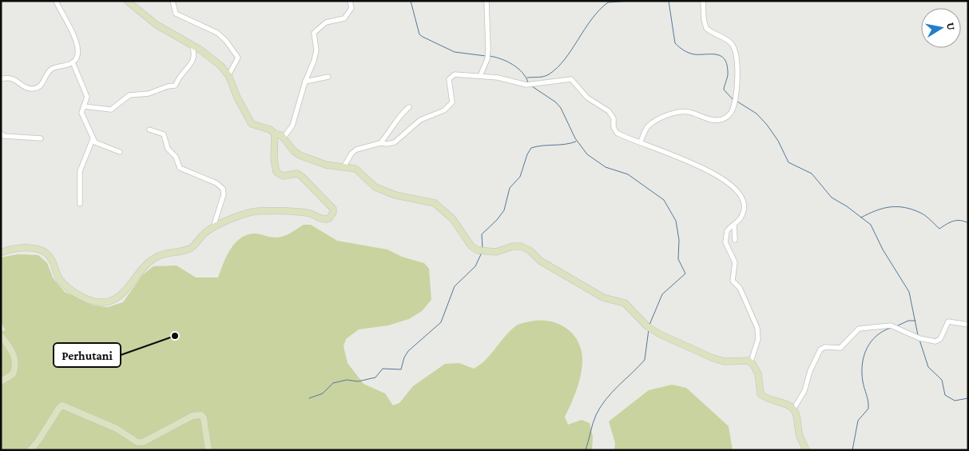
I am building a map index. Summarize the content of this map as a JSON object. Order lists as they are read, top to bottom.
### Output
{
  "places": ["Perhutani"],
  "north": "right"
}
